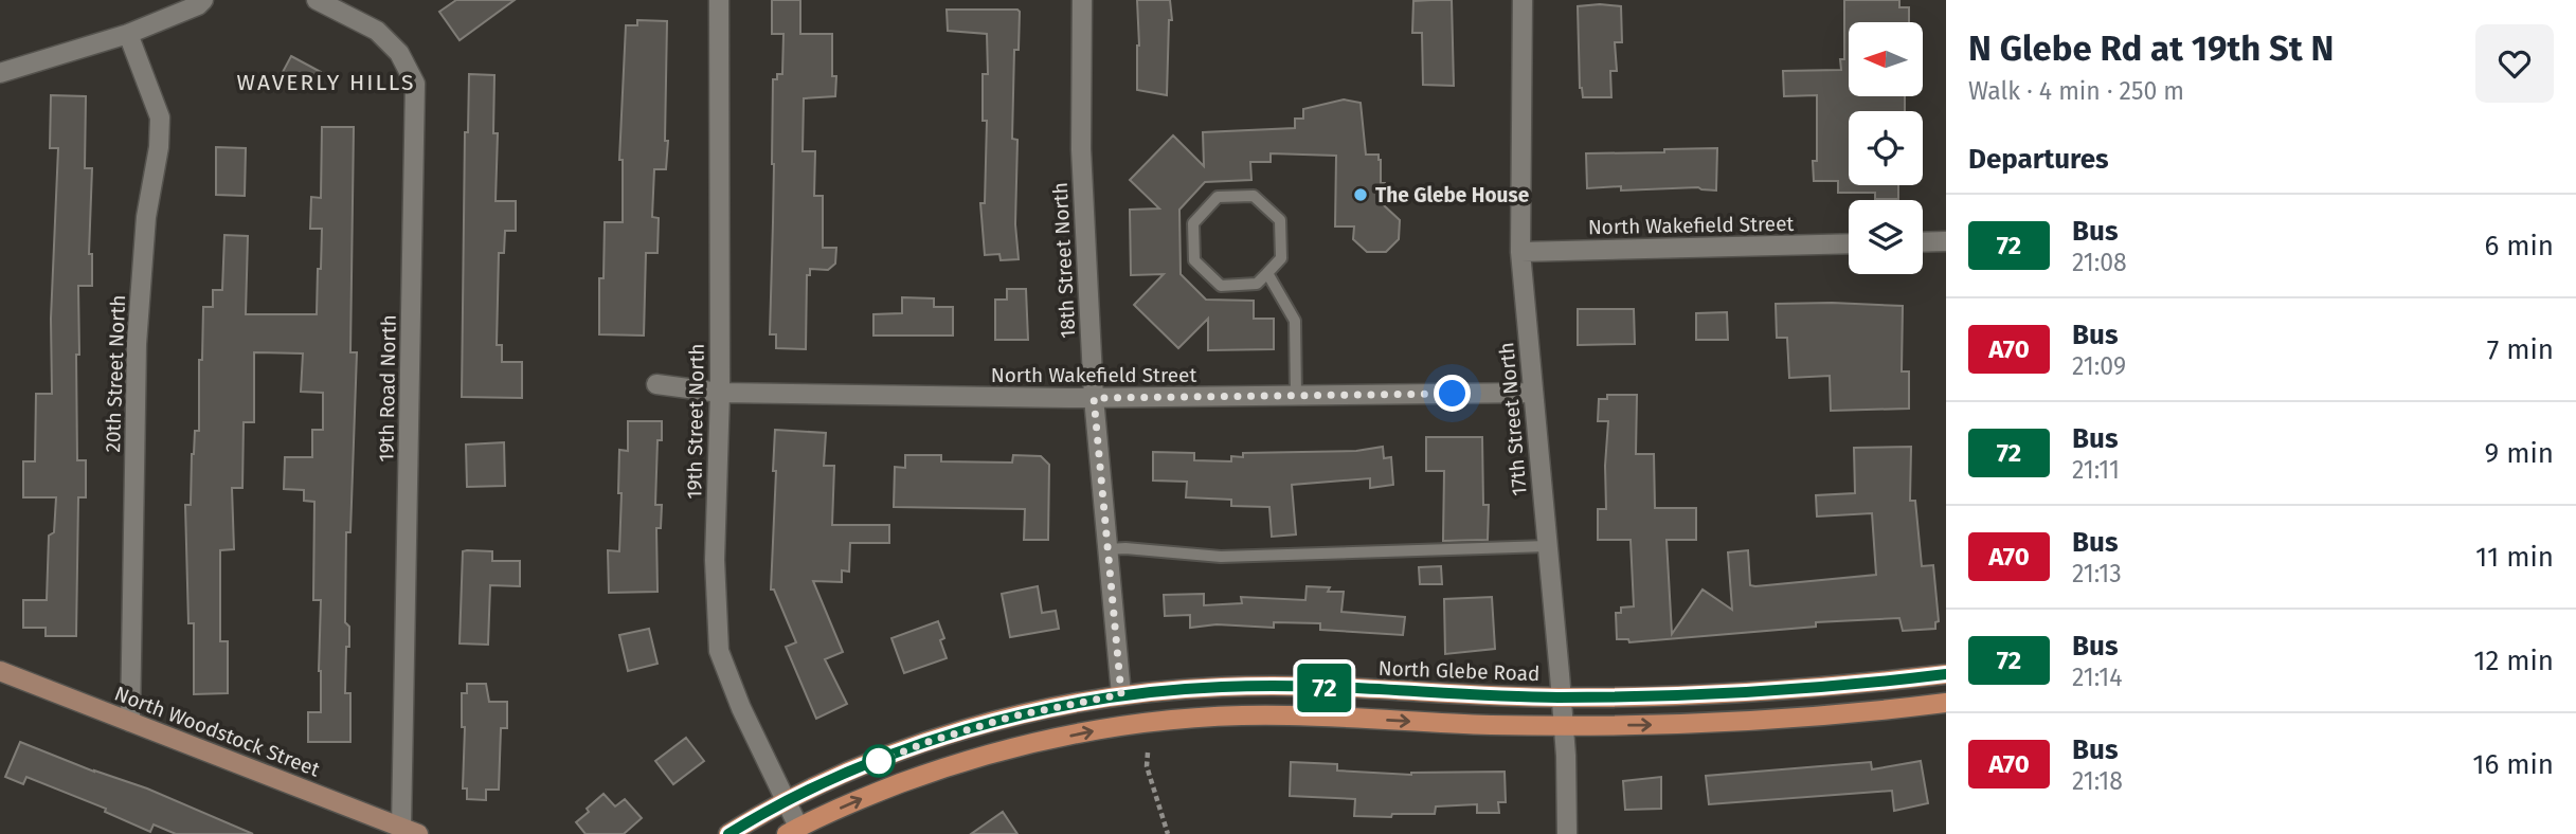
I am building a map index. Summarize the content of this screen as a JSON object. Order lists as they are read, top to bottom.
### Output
{
  "streets": {
    "main road": ["North Glebe Road"],
    "street": [
      "North Wakefield Street",
      "18th Street North",
      "20th Street North",
      "19th Road North",
      "17th Street North",
      "19th Street North",
      "North Woodstock Street"
    ]
  },
  "crossings": [
    ["North Wakefield Street", "18th Street North"],
    ["North Wakefield Street", "17th Street North"],
    ["North Wakefield Street", "19th Street North"],
    ["18th Street North", "North Glebe Road"],
    ["20th Street North", "North Woodstock Street"],
    ["19th Road North", "North Woodstock Street"],
    ["17th Street North", "North Glebe Road"],
    ["19th Street North", "North Glebe Road"]
  ],
  "districts": ["WAVERLY HILLS"],
  "places": ["The Glebe House"],
  "lines": ["bus line 72"],
  "north": "left",
  "page": {
    "on_map": "72",
    "heading": [
      ["N Glebe Rd at 19th St N", "Walk · 4 min · 250 m"],
      "Departures"
    ],
    "list": [
      {
        "mark": "72",
        "name": "Bus",
        "note": "21:08",
        "value": "6 min"
      },
      {
        "mark": "A70",
        "name": "Bus",
        "note": "21:09",
        "value": "7 min"
      },
      {
        "mark": "72",
        "name": "Bus",
        "note": "21:11",
        "value": "9 min"
      },
      {
        "mark": "A70",
        "name": "Bus",
        "note": "21:13",
        "value": "11 min"
      },
      {
        "mark": "72",
        "name": "Bus",
        "note": "21:14",
        "value": "12 min"
      },
      {
        "mark": "A70",
        "name": "Bus",
        "note": "21:18",
        "value": "16 min"
      }
    ]
  }
}
